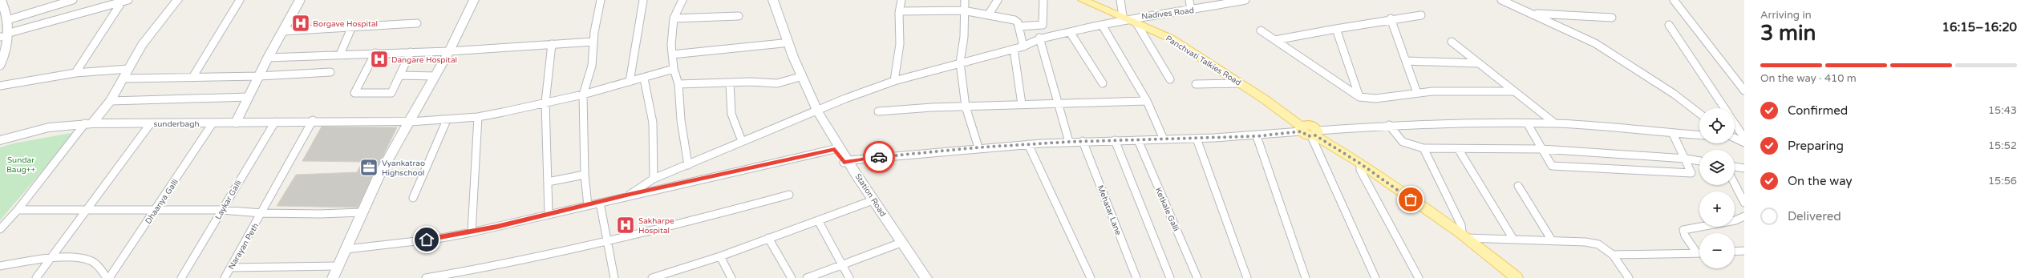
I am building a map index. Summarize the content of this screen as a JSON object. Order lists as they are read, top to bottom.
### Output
{
  "streets": {
    "main road": ["Panchvati Talkies Road", "sunderbagh", "Station Road"],
    "street": [
      "Nadives Road",
      "Laykar Galli",
      "Dhaanya Galli",
      "Ketkale Galli",
      "Mehatar Lane",
      "Narayan Peth"
    ]
  },
  "crossings": [
    ["Nadives Road", "Panchvati Talkies Road"],
    ["Nadives Road", "Station Road"],
    ["sunderbagh", "Laykar Galli"],
    ["sunderbagh", "Dhaanya Galli"],
    ["sunderbagh", "Narayan Peth"]
  ],
  "parks": ["Sundar Baug++"],
  "places": {
    "hospital": ["Borgave Hospital", "Dangare Hospital", "Sakharpe Hospital"],
    "office": ["Vyankatrao Highschool"]
  },
  "page": {
    "heading": ["3 min", "Arriving in", "16:15–16:20"],
    "bar": "On the way · 410 m",
    "list": [
      ["Confirmed", "15:43"],
      ["Preparing", "15:52"],
      ["On the way", "15:56"],
      "Delivered"
    ],
    "map_buttons": ["+", "−"]
  }
}
